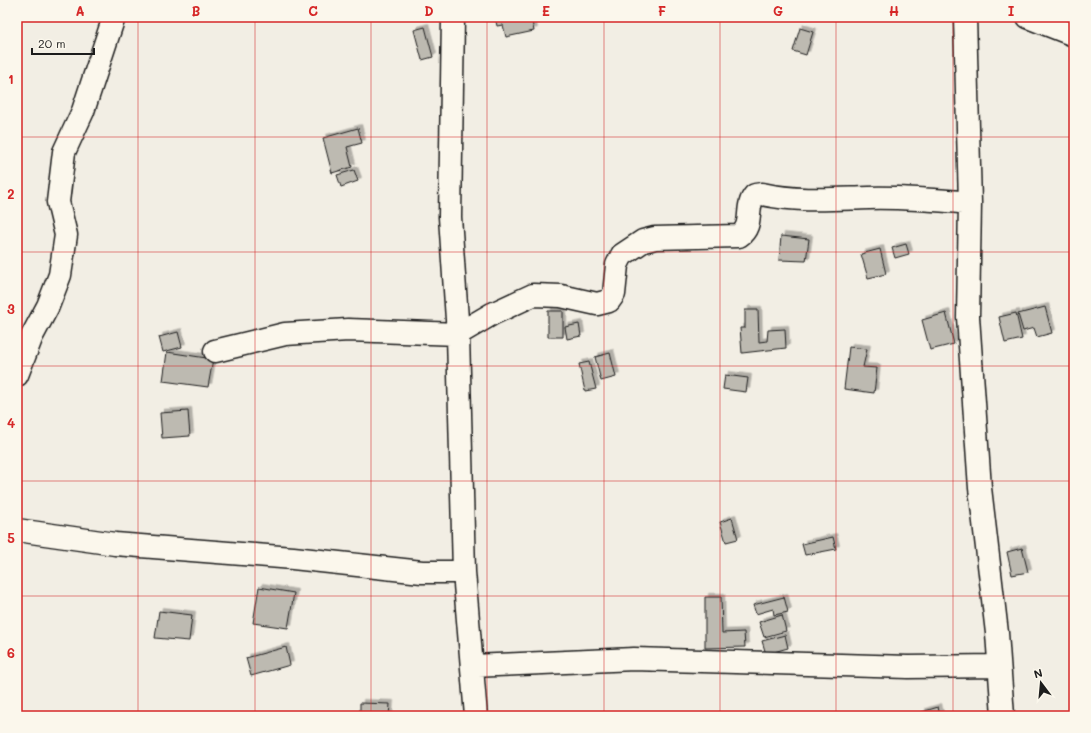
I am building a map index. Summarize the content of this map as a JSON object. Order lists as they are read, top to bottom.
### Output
{
  "scale_bar": "20 m",
  "north": "top",
  "grid": {
    "columns": [
      "A",
      "B",
      "C",
      "D",
      "E",
      "F",
      "G",
      "H",
      "I"
    ],
    "rows": [
      "1",
      "2",
      "3",
      "4",
      "5",
      "6"
    ]
  }
}
